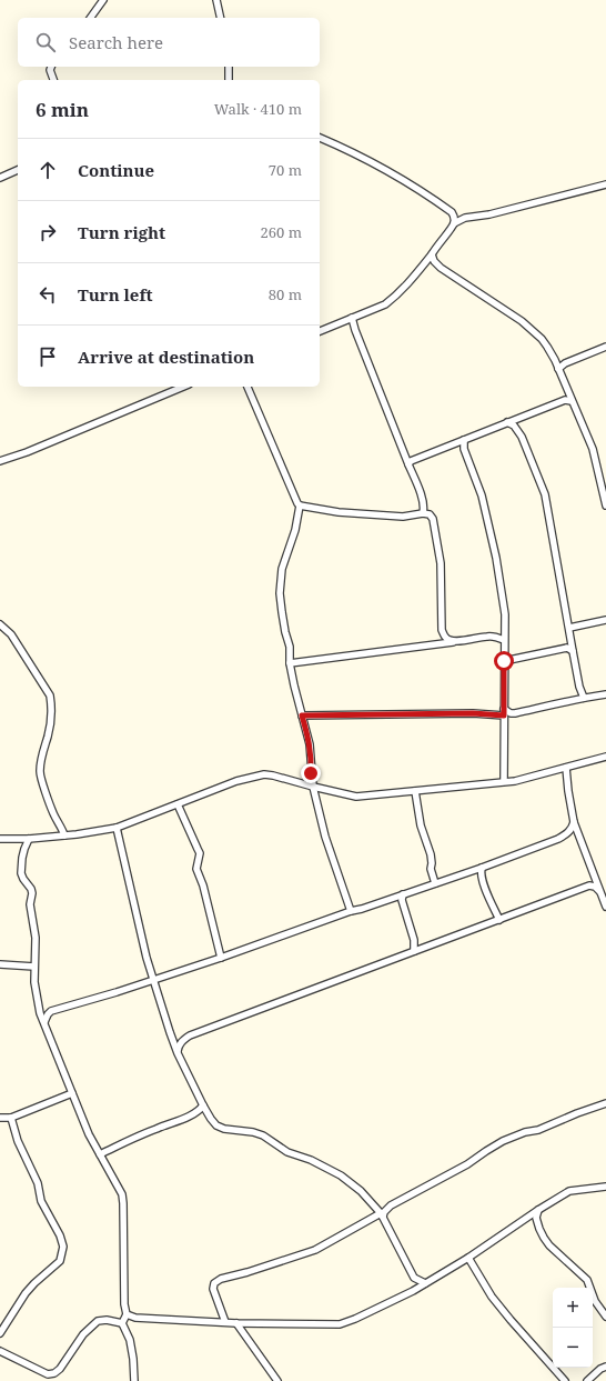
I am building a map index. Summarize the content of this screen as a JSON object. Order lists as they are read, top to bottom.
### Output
{
  "page": {
    "search": "Search here",
    "heading": ["6 min", "Walk · 410 m"],
    "list": [
      ["Continue", "70 m"],
      ["Turn right", "260 m"],
      ["Turn left", "80 m"],
      "Arrive at destination"
    ],
    "map_buttons": ["+", "−"]
  }
}
